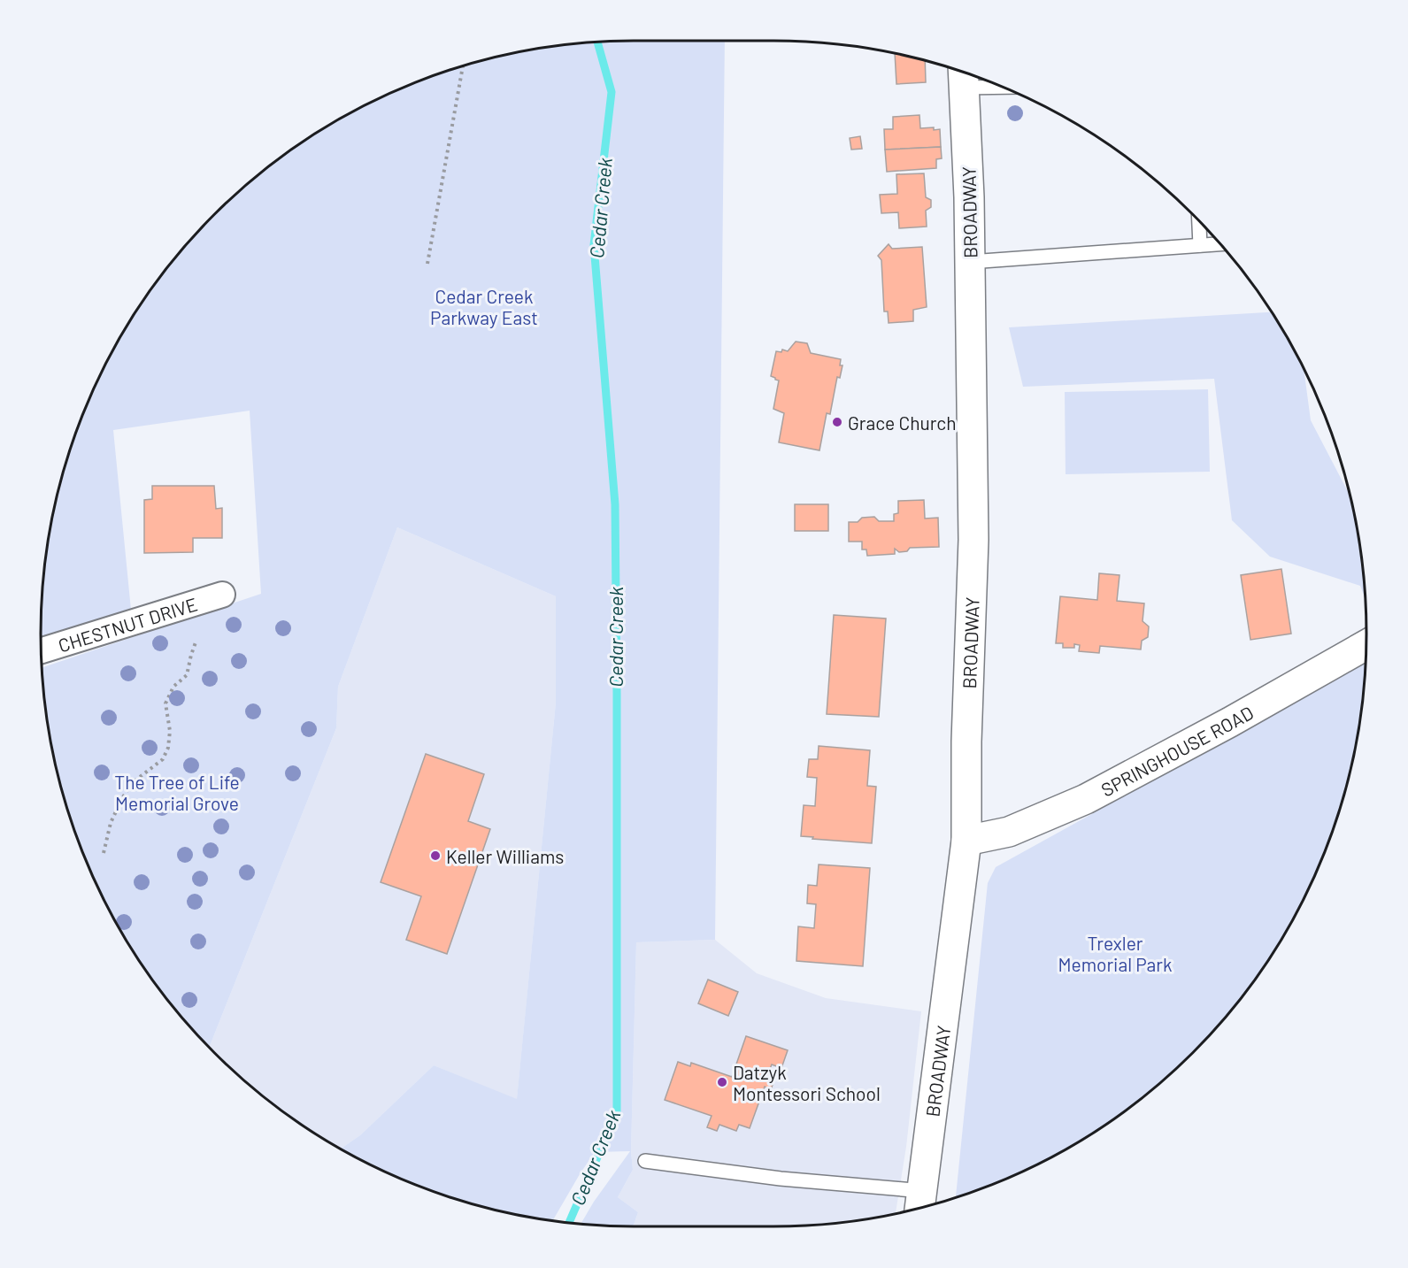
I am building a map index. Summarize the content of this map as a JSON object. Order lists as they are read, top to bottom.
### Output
{
  "streets": {
    "street": ["BROADWAY", "CHESTNUT DRIVE", "SPRINGHOUSE ROAD"]
  },
  "crossings": [
    ["BROADWAY", "SPRINGHOUSE ROAD"]
  ],
  "water": ["Cedar Creek"],
  "parks": ["Cedar Creek Parkway East", "The Tree of Life Memorial Grove", "Trexler Memorial Park"],
  "places": ["Grace Church", "Keller Williams", "Datzyk Montessori School"]
}
